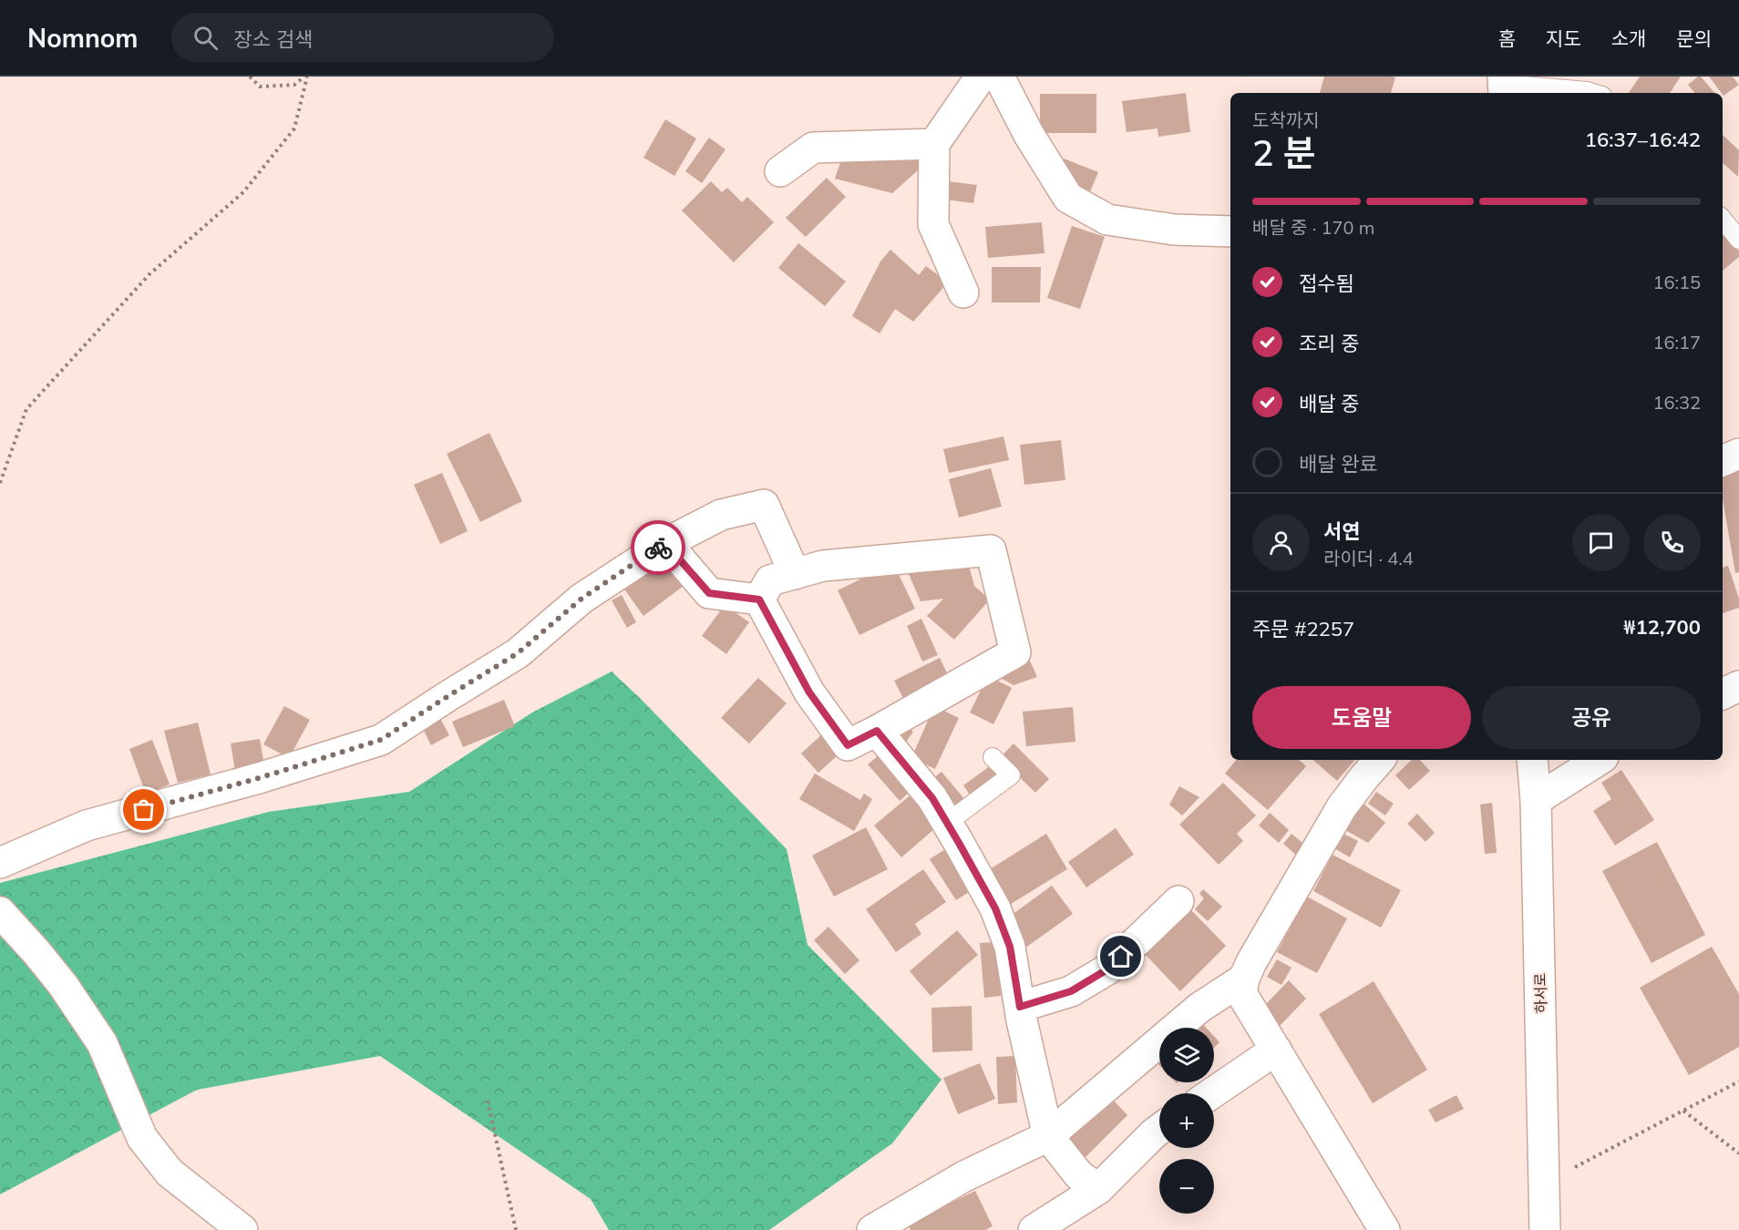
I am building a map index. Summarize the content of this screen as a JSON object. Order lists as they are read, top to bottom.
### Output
{
  "streets": {
    "street": ["하서로"]
  },
  "page": {
    "header": "Nomnom",
    "search": "장소 검색",
    "nav": [
      "홈",
      "지도",
      "소개",
      "문의"
    ],
    "heading": ["2 분", "도착까지", "16:37–16:42"],
    "panel": [
      "서연",
      "라이더 · 4.4",
      "주문 #2257",
      "₩12,700"
    ],
    "bar": "배달 중 · 170 m",
    "list": [
      ["접수됨", "16:15"],
      ["조리 중", "16:17"],
      ["배달 중", "16:32"],
      "배달 완료"
    ],
    "buttons": ["도움말", "공유"],
    "map_buttons": ["+", "−"]
  }
}
